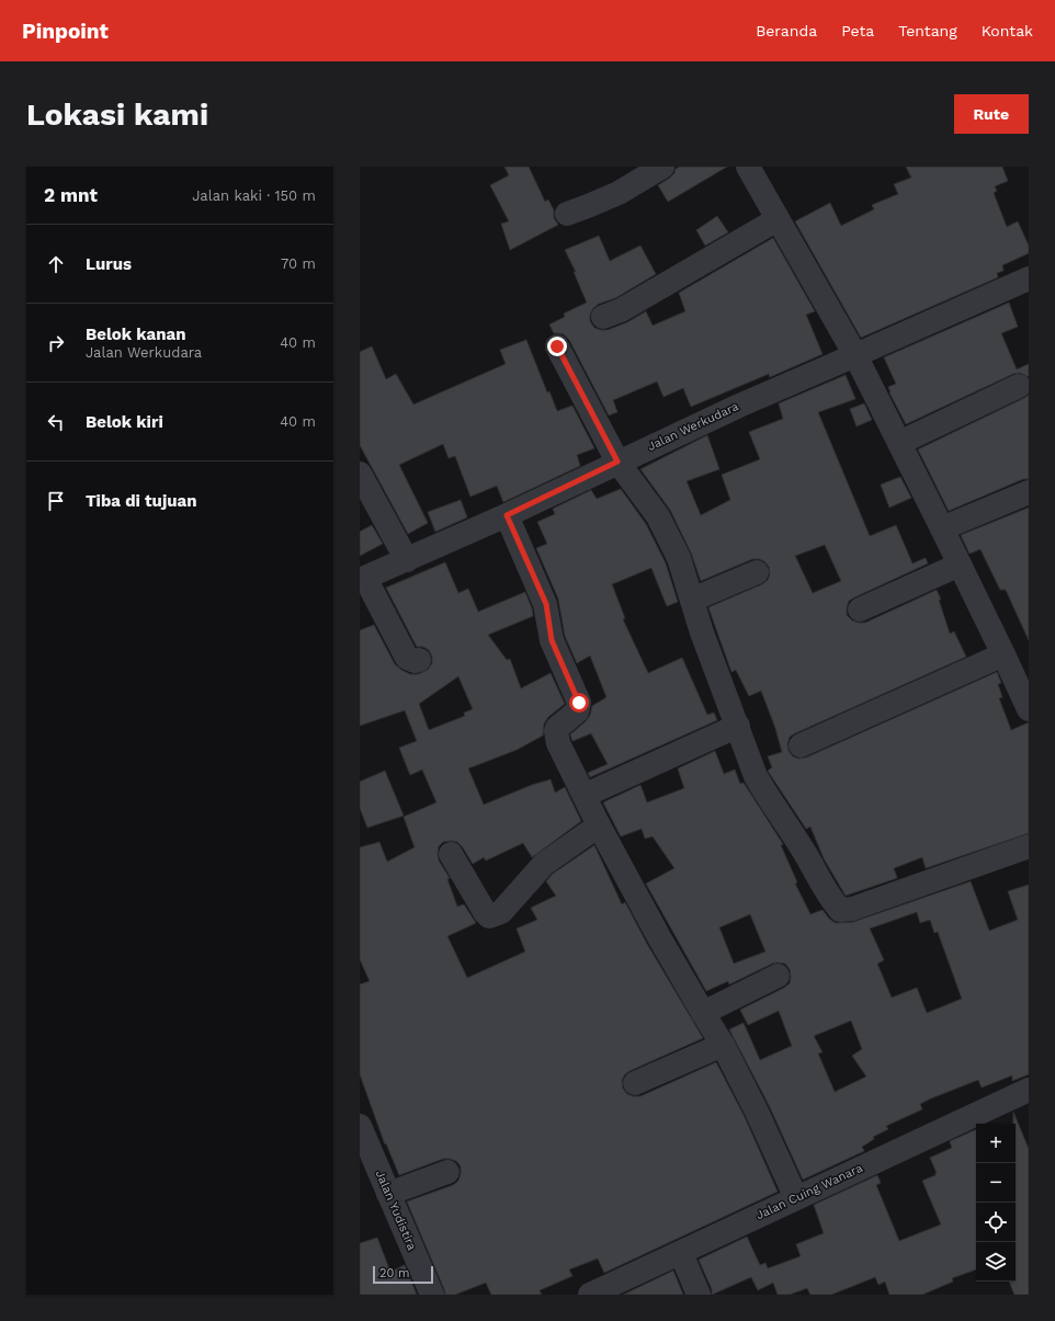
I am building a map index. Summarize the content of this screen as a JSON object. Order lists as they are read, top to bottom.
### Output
{
  "streets": {
    "street": ["Jalan Werkudara", "Jalan Cuing Wanara", "Jalan Yudistira"]
  },
  "scale_bar": "20 m",
  "page": {
    "header": "Pinpoint",
    "nav": [
      "Beranda",
      "Peta",
      "Tentang",
      "Kontak"
    ],
    "buttons": "Rute",
    "title": "Lokasi kami",
    "heading": ["2 mnt", "Jalan kaki · 150 m"],
    "list": [
      ["Lurus", "70 m"],
      ["Belok kanan", "Jalan Werkudara", "40 m"],
      ["Belok kiri", "40 m"],
      "Tiba di tujuan"
    ],
    "map_buttons": ["+", "−"],
    "scale": "20 m"
  }
}
